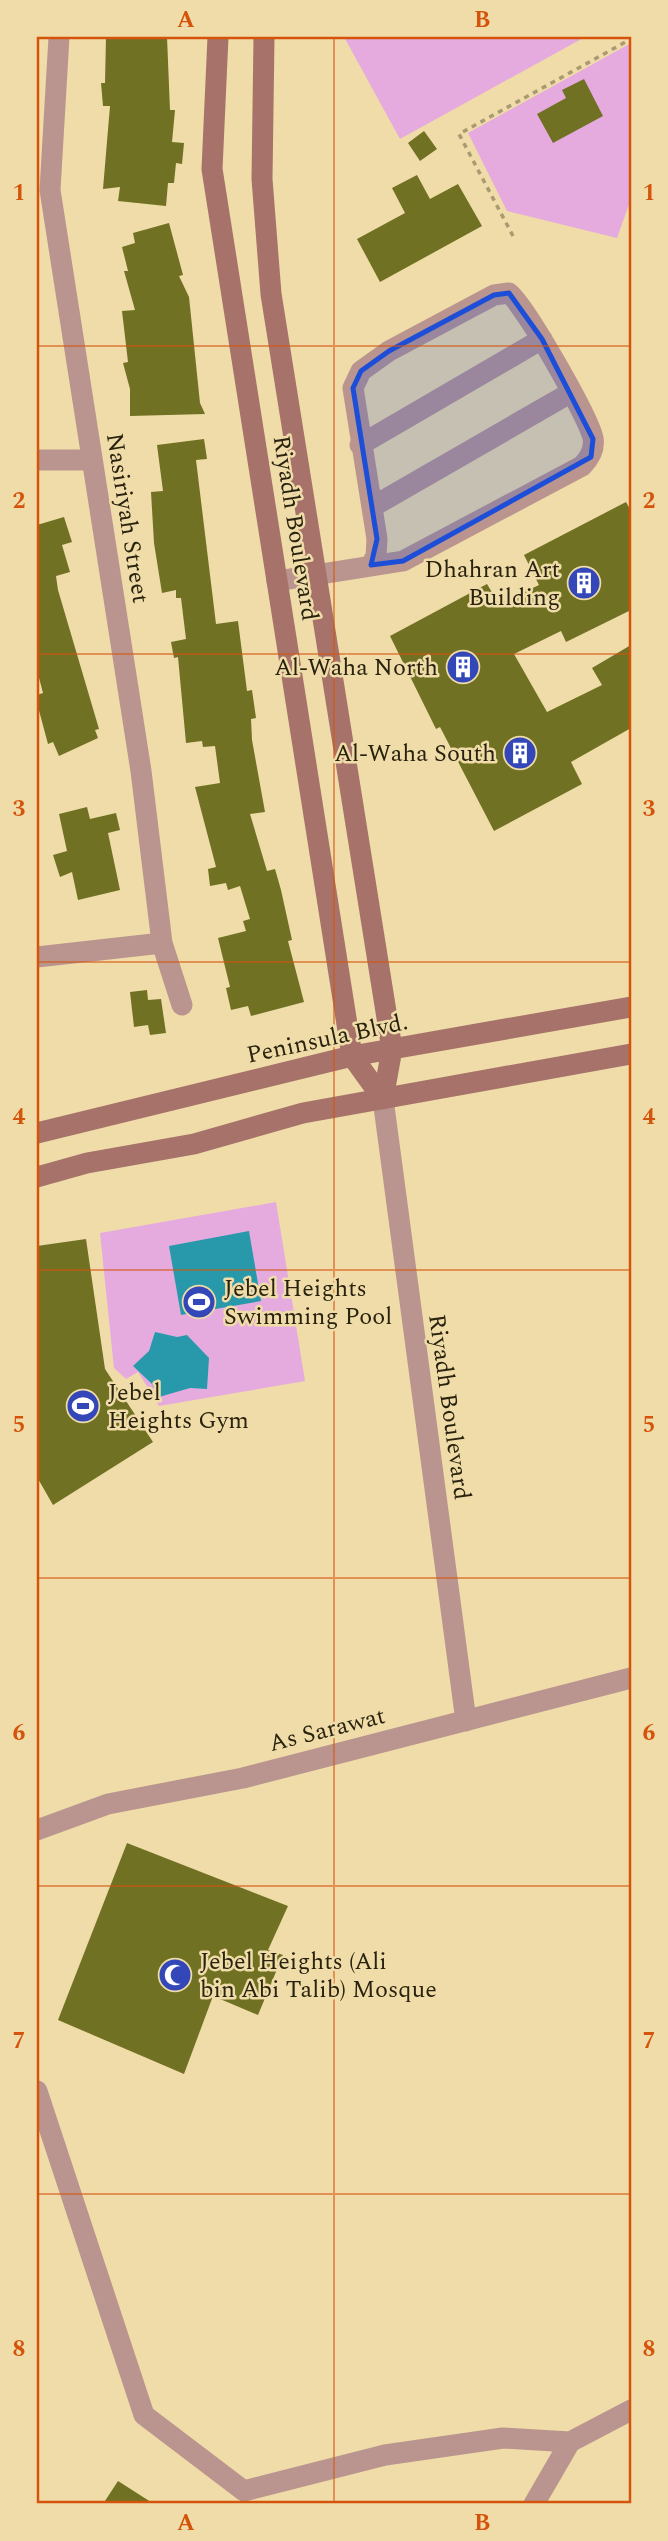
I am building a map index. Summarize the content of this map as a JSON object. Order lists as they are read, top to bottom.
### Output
{
  "streets": {
    "main road": ["Riyadh Boulevard", "Peninsula Blvd."],
    "street": ["Nasiriyah Street", "As Sarawat"]
  },
  "crossings": [
    ["Riyadh Boulevard", "Peninsula Blvd."],
    ["Riyadh Boulevard", "As Sarawat"]
  ],
  "places": {
    "building": ["Dhahran Art Building", "Al-Waha North", "Al-Waha South"],
    "sports": ["Jebel Heights Swimming Pool", "Jebel Heights Gym"],
    "mosque": ["Jebel Heights (Ali bin Abi Talib) Mosque"]
  },
  "grid": {
    "columns": ["A", "B"],
    "rows": [
      "1",
      "2",
      "3",
      "4",
      "5",
      "6",
      "7",
      "8"
    ]
  }
}
